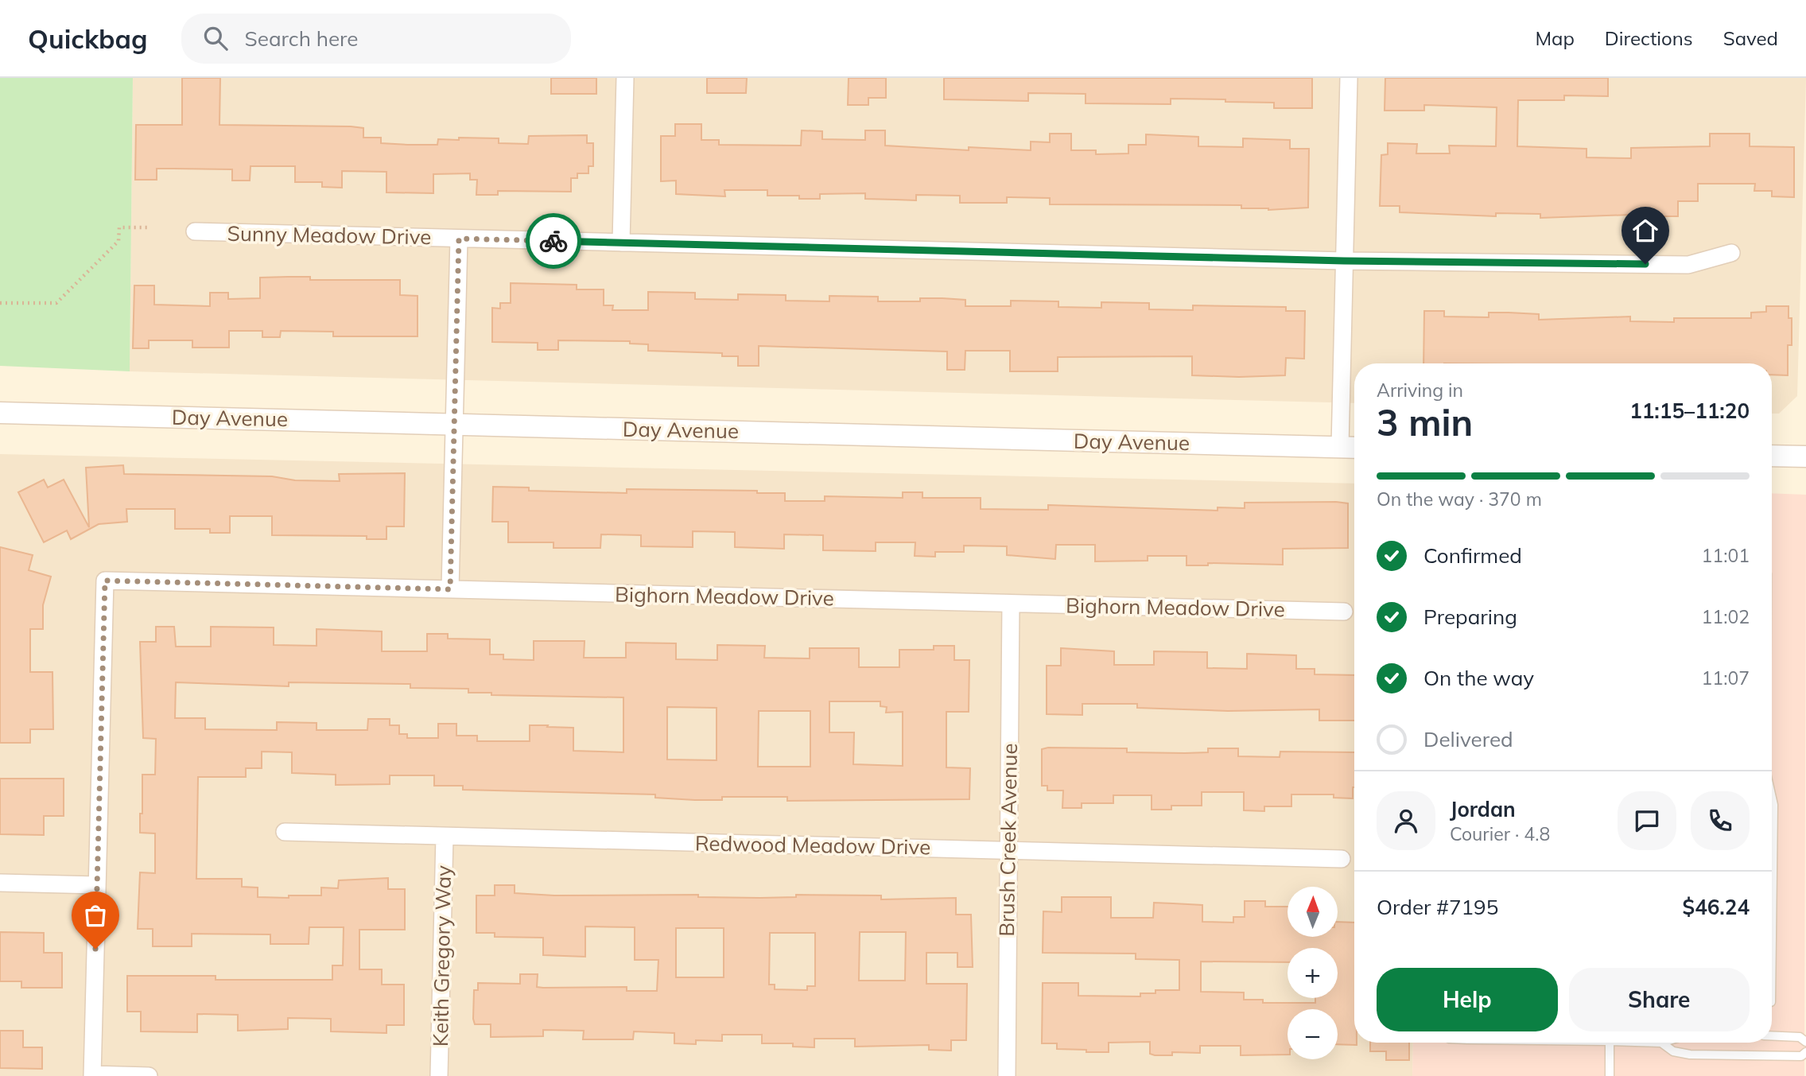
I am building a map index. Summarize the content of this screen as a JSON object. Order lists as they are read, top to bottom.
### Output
{
  "streets": {
    "street": [
      "Sunny Meadow Drive",
      "Day Avenue",
      "Bighorn Meadow Drive",
      "Brush Creek Avenue",
      "Redwood Meadow Drive",
      "Keith Gregory Way"
    ]
  },
  "crossings": [
    ["Bighorn Meadow Drive", "Brush Creek Avenue"],
    ["Brush Creek Avenue", "Redwood Meadow Drive"],
    ["Redwood Meadow Drive", "Keith Gregory Way"]
  ],
  "north": "top",
  "page": {
    "header": "Quickbag",
    "search": "Search here",
    "nav": ["Map", "Directions", "Saved"],
    "heading": ["3 min", "Arriving in", "11:15–11:20"],
    "panel": [
      "Jordan",
      "Courier · 4.8",
      "Order #7195",
      "$46.24"
    ],
    "bar": "On the way · 370 m",
    "list": [
      ["Confirmed", "11:01"],
      ["Preparing", "11:02"],
      ["On the way", "11:07"],
      "Delivered"
    ],
    "map_buttons": ["+", "−"],
    "buttons": ["Help", "Share"]
  }
}
